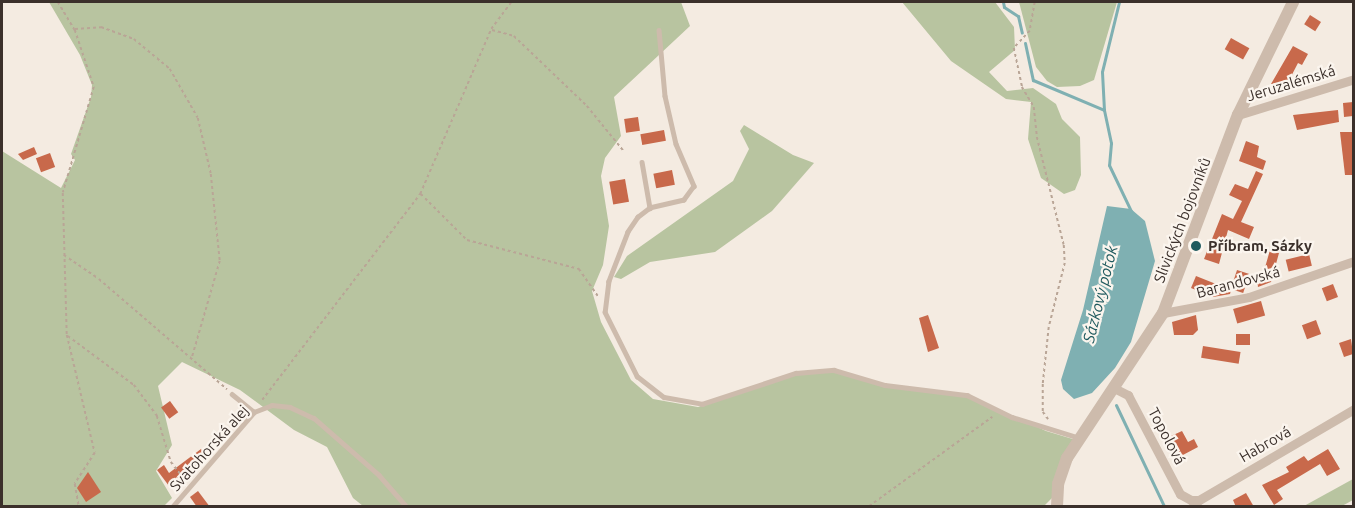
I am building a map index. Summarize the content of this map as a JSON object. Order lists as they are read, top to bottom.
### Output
{
  "streets": {
    "street": [
      "Jeruzalémská",
      "Slivických bojovníků",
      "Barandovská",
      "Topolová",
      "Habrová"
    ],
    "lane": ["Svatohorská alej"]
  },
  "crossings": [
    ["Jeruzalémská", "Slivických bojovníků"],
    ["Slivických bojovníků", "Barandovská"],
    ["Slivických bojovníků", "Topolová"],
    ["Topolová", "Habrová"]
  ],
  "water": ["Sázkový potok"],
  "places": ["Příbram, Sázky"]
}
